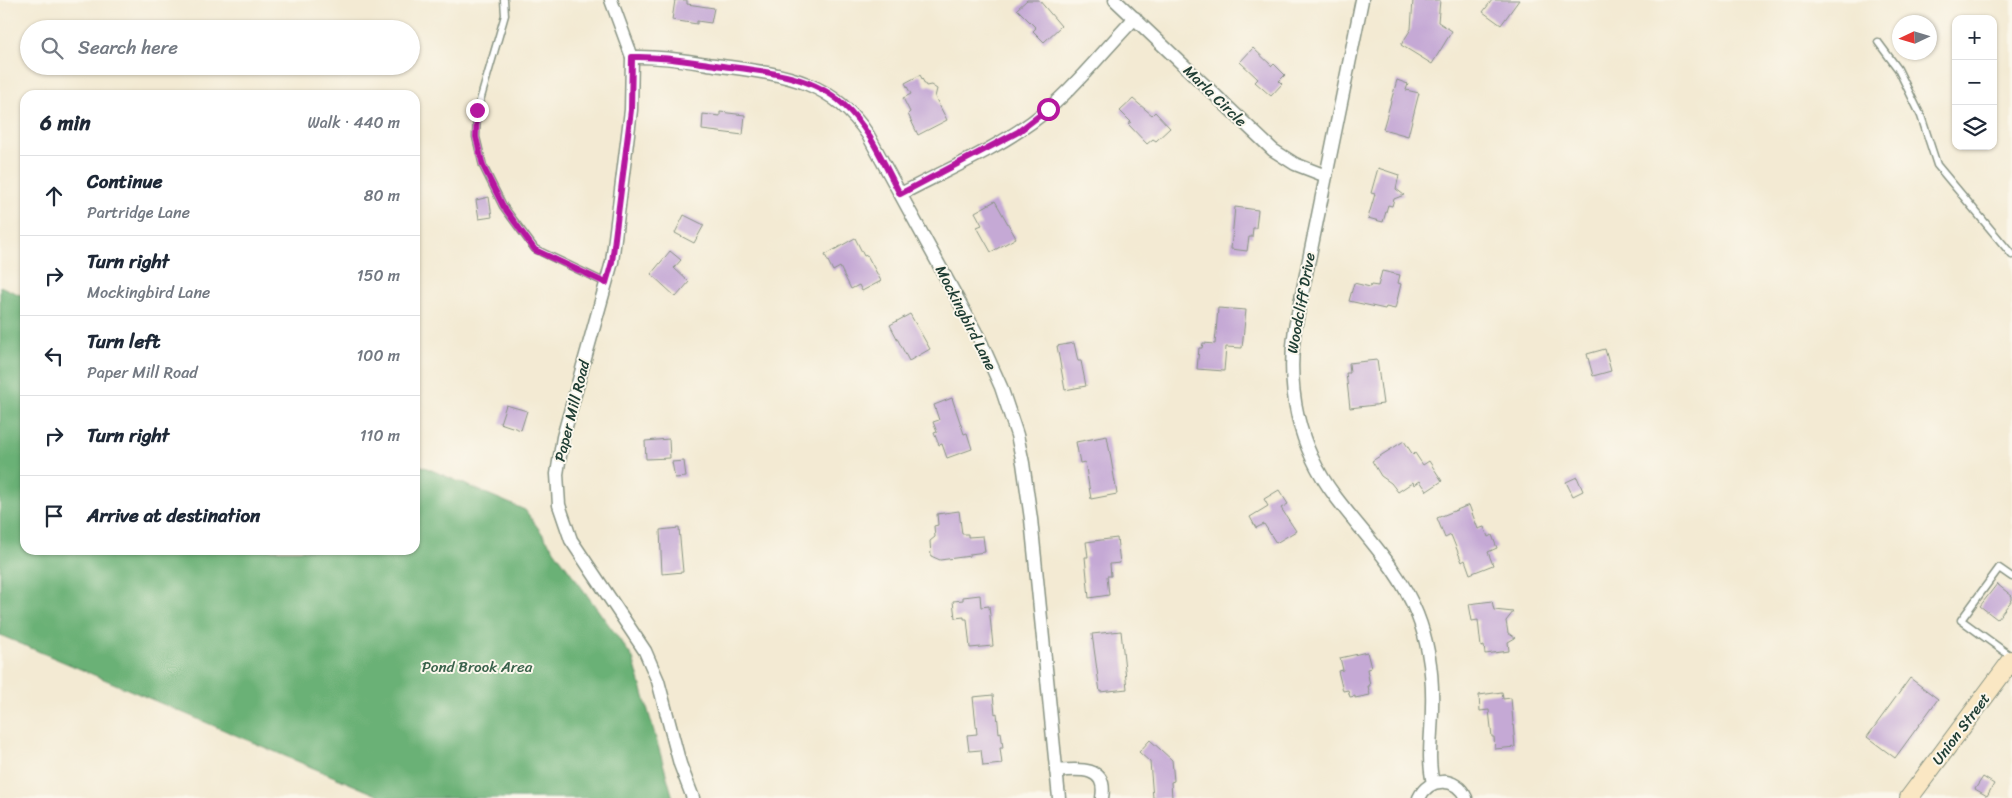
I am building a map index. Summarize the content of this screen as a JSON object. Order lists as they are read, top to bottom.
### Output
{
  "streets": {
    "main road": ["Union Street"],
    "street": [
      "Marla Circle",
      "Woodcliff Drive",
      "Mockingbird Lane",
      "Paper Mill Road"
    ]
  },
  "crossings": [
    ["Marla Circle", "Woodcliff Drive"],
    ["Mockingbird Lane", "Paper Mill Road"]
  ],
  "parks": ["Pond Brook Area"],
  "north": "left",
  "page": {
    "map_buttons": ["+", "−"],
    "search": "Search here",
    "heading": ["6 min", "Walk · 440 m"],
    "list": [
      ["Continue", "Partridge Lane", "80 m"],
      ["Turn right", "Mockingbird Lane", "150 m"],
      ["Turn left", "Paper Mill Road", "100 m"],
      ["Turn right", "110 m"],
      "Arrive at destination"
    ]
  }
}
